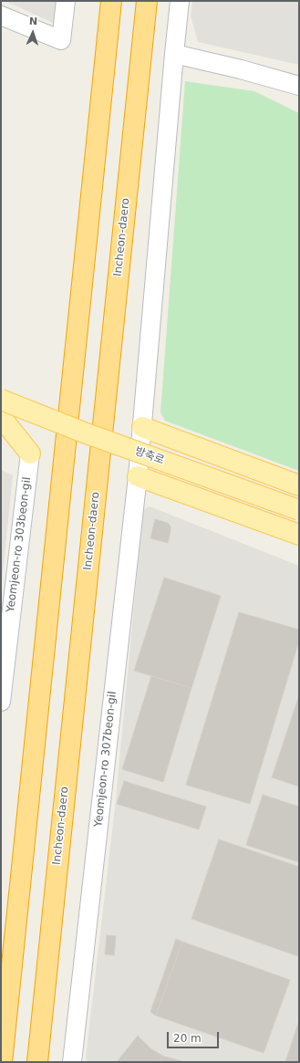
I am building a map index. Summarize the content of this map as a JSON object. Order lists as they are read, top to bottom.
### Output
{
  "streets": {
    "highway": ["Incheon-daero"],
    "main road": ["방축로"],
    "street": ["Yeomjeon-ro 303beon-gil", "Yeomjeon-ro 307beon-gil"]
  },
  "scale_bar": "20 m",
  "north": "top"
}
